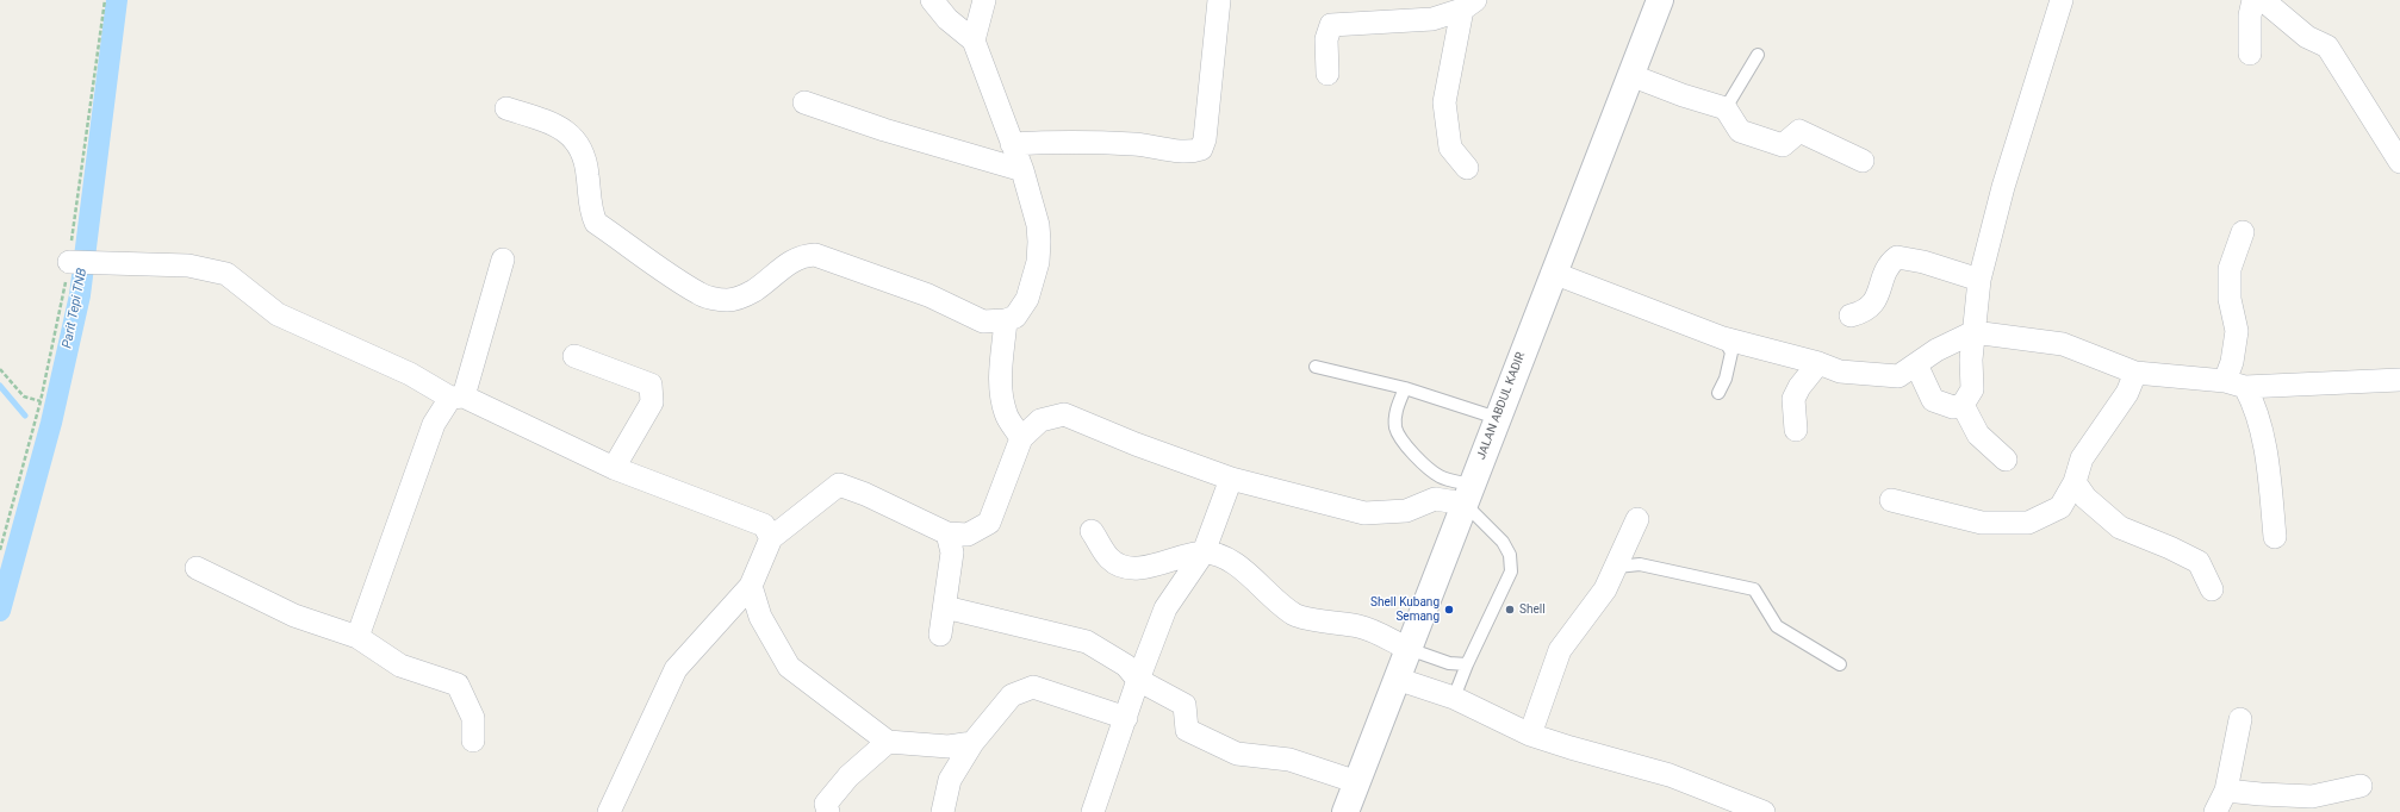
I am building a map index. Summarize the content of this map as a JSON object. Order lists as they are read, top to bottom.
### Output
{
  "streets": {
    "main road": ["JALAN ABDUL KADIR"]
  },
  "water": ["Parit Tepi TNB"],
  "places": ["Shell Kubang Semang", "Shell"]
}
